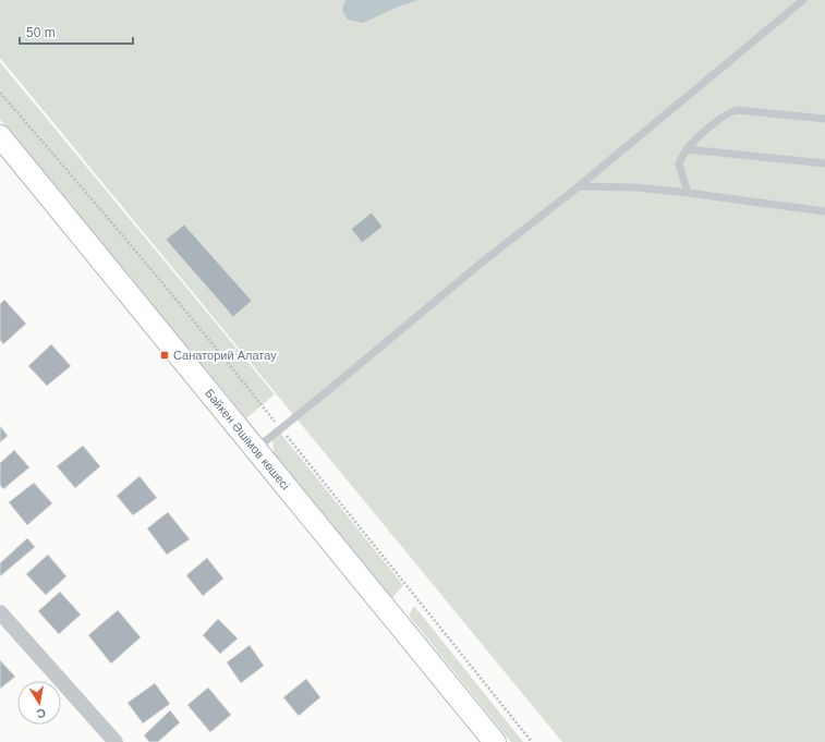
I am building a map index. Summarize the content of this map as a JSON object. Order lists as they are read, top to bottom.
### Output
{
  "streets": {
    "main road": ["Бәйкен Әшімов көшесі"]
  },
  "places": {
    "transit": ["Санаторий Алатау"]
  },
  "scale_bar": "50 m",
  "north": "bottom"
}
